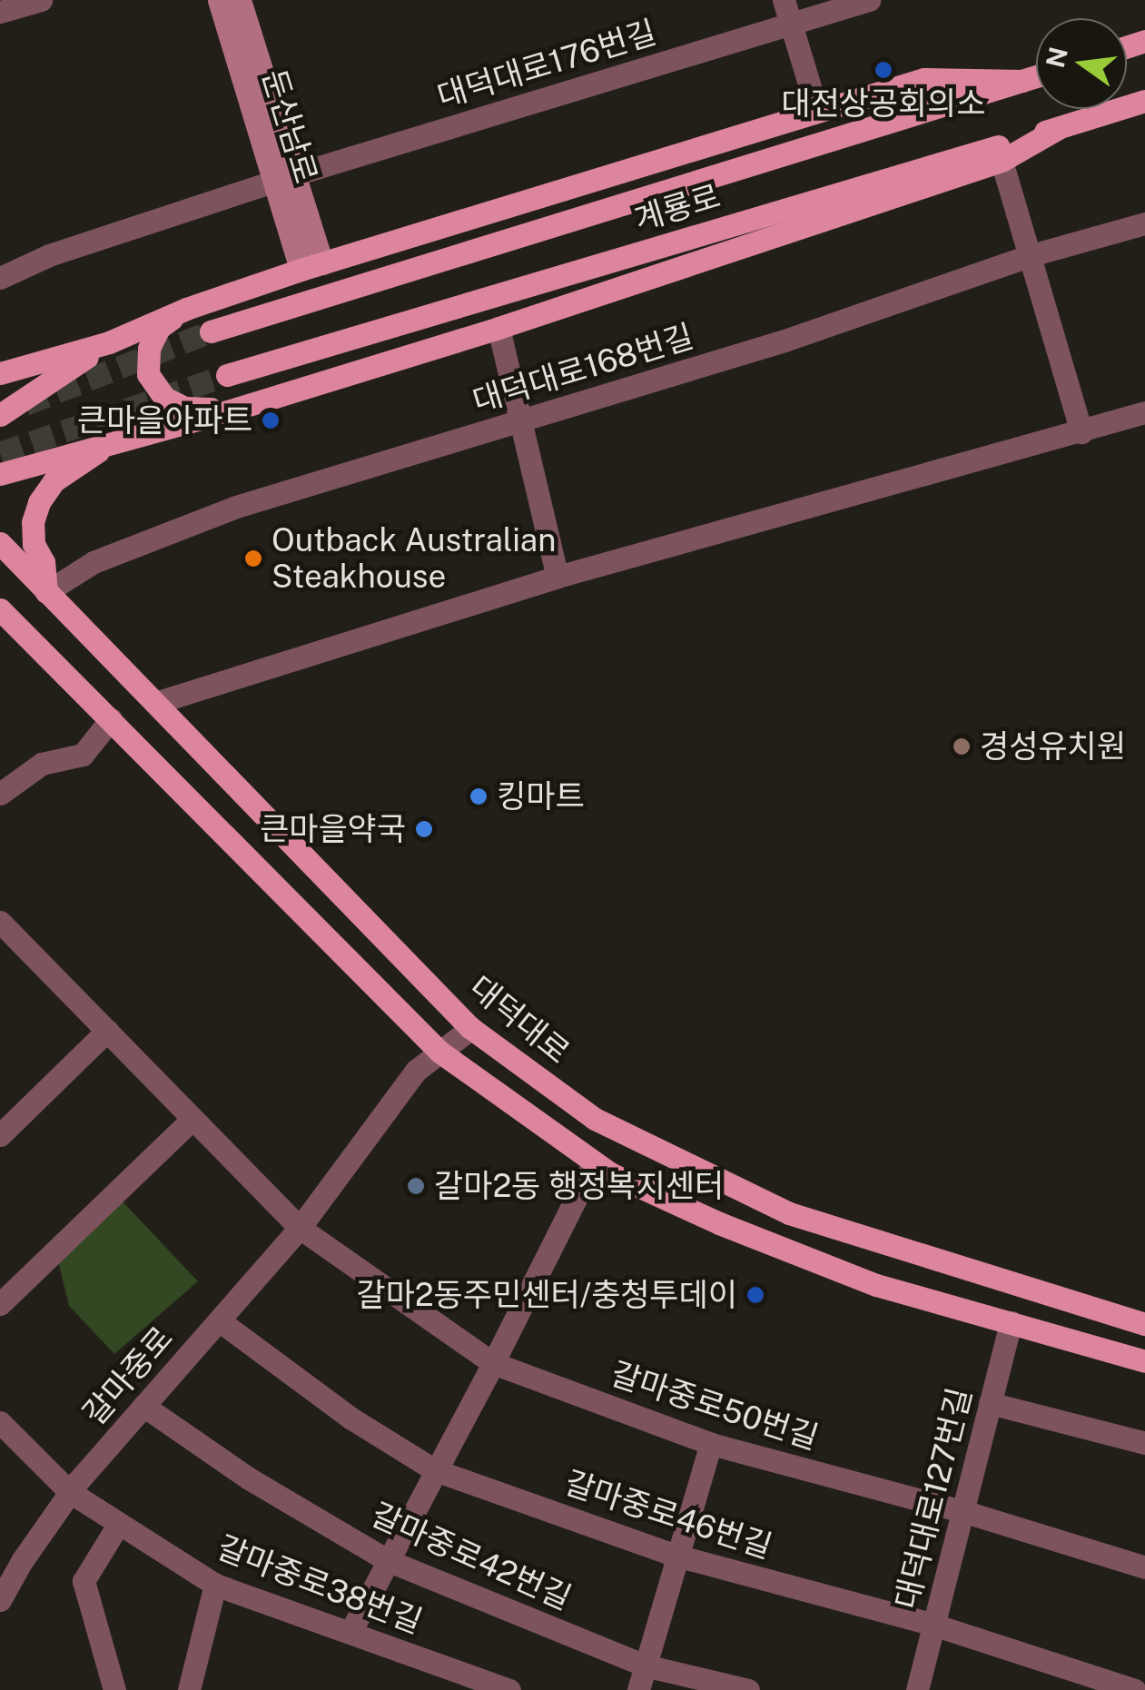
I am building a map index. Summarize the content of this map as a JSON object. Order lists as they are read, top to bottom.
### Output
{
  "streets": {
    "main road": ["계룡로", "대덕대로"],
    "street": [
      "대덕대로176번길",
      "둔산남로",
      "대덕대로168번길",
      "갈마중로",
      "갈마중로50번길",
      "대덕대로127번길",
      "갈마중로46번길",
      "갈마중로42번길",
      "갈마중로38번길"
    ]
  },
  "crossings": [
    ["대덕대로176번길", "둔산남로"],
    ["대덕대로168번길", "대덕대로"],
    ["대덕대로", "갈마중로"],
    ["갈마중로", "갈마중로50번길"],
    ["갈마중로", "갈마중로46번길"],
    ["갈마중로", "갈마중로42번길"],
    ["갈마중로", "갈마중로38번길"],
    ["갈마중로50번길", "대덕대로127번길"],
    ["대덕대로127번길", "갈마중로46번길"]
  ],
  "places": [
    "대전상공회의소",
    "큰마을아파트",
    "Outback Australian Steakhouse",
    "경성유치원",
    "킹마트",
    "큰마을약국",
    "갈마2동 행정복지센터",
    "갈마2동주민센터/충청투데이"
  ],
  "north": "left"
}
